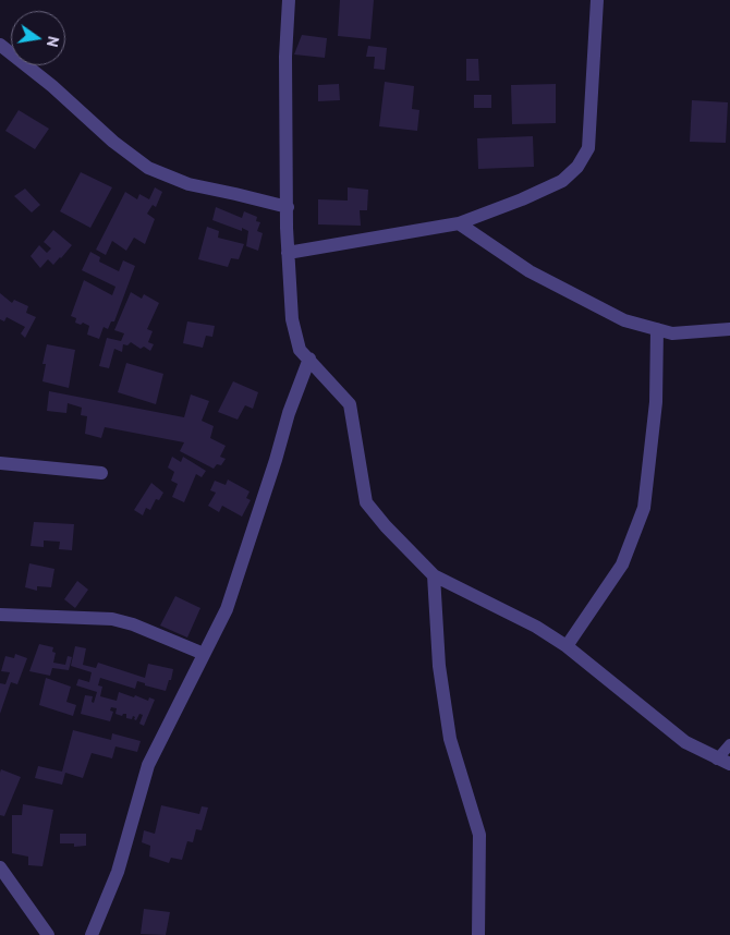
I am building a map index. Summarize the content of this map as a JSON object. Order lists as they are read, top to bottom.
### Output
{
  "north": "right"
}
